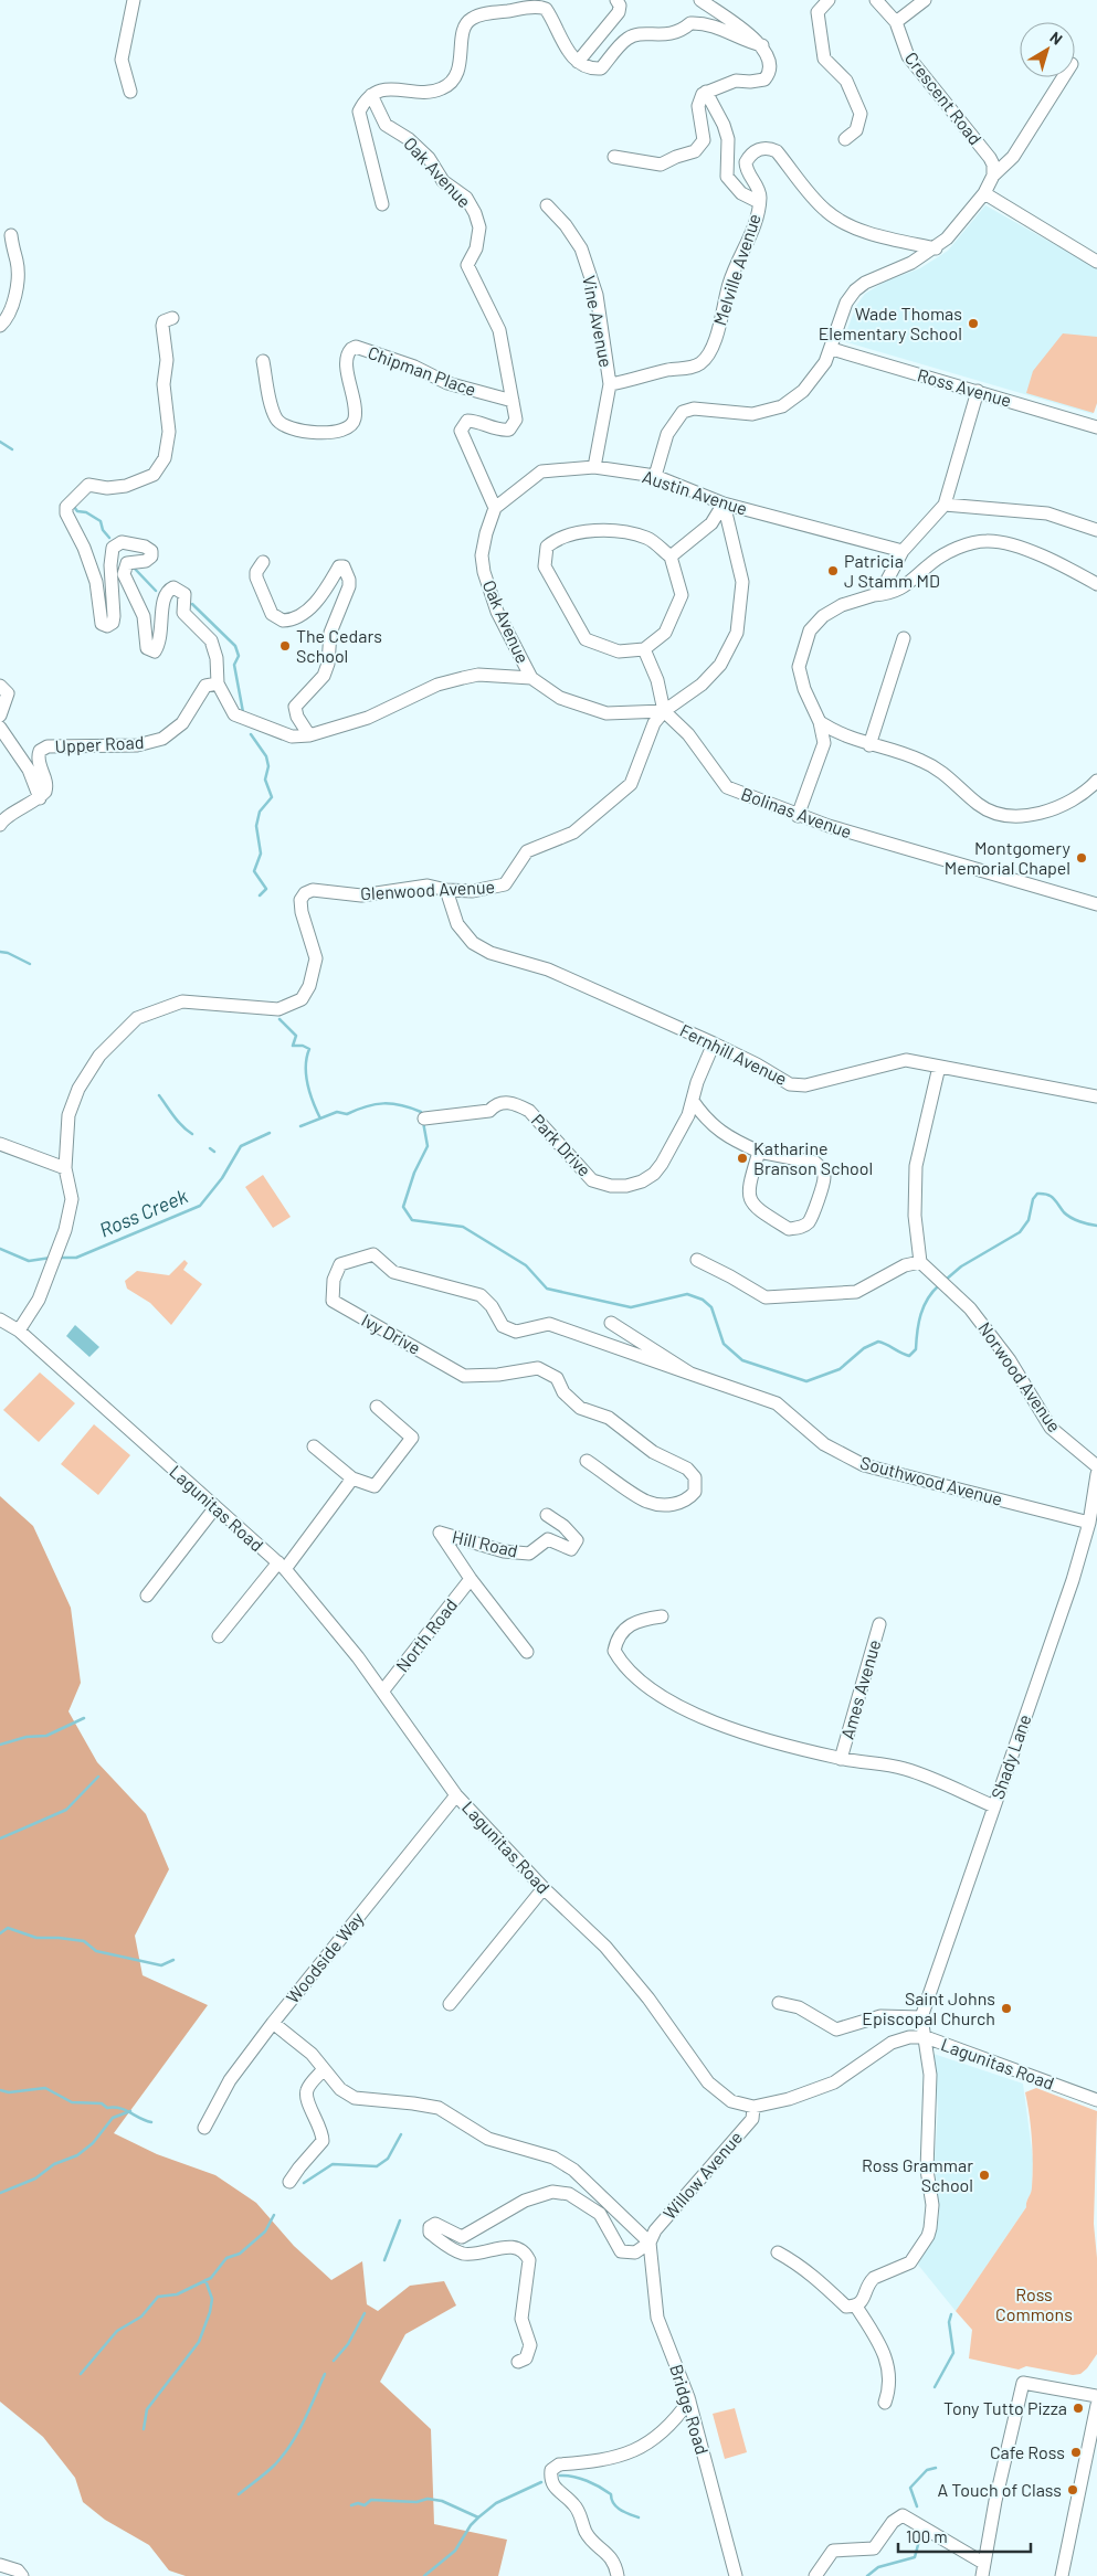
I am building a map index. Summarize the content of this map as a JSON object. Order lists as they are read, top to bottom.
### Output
{
  "streets": {
    "street": [
      "Crescent Road",
      "Oak Avenue",
      "Melville Avenue",
      "Vine Avenue",
      "Chipman Place",
      "Ross Avenue",
      "Austin Avenue",
      "Upper Road",
      "Bolinas Avenue",
      "Glenwood Avenue",
      "Fernhill Avenue",
      "Park Drive",
      "Ivy Drive",
      "Norwood Avenue",
      "Southwood Avenue",
      "Lagunitas Road",
      "Hill Road",
      "North Road",
      "Ames Avenue",
      "Shady Lane",
      "Woodside Way",
      "Willow Avenue",
      "Bridge Road"
    ]
  },
  "crossings": [
    ["Oak Avenue", "Chipman Place"],
    ["Oak Avenue", "Austin Avenue"],
    ["Melville Avenue", "Vine Avenue"],
    ["Bolinas Avenue", "Glenwood Avenue"],
    ["Glenwood Avenue", "Fernhill Avenue"],
    ["Glenwood Avenue", "Lagunitas Road"],
    ["Fernhill Avenue", "Park Drive"],
    ["Ivy Drive", "Southwood Avenue"],
    ["Southwood Avenue", "Shady Lane"],
    ["Lagunitas Road", "North Road"],
    ["Lagunitas Road", "Woodside Way"],
    ["Lagunitas Road", "Willow Avenue"],
    ["Hill Road", "North Road"],
    ["Ames Avenue", "Shady Lane"],
    ["Willow Avenue", "Bridge Road"]
  ],
  "water": ["Ross Creek"],
  "parks": ["Ross Commons"],
  "places": [
    "Wade Thomas Elementary School",
    "Patricia J Stamm MD",
    "The Cedars School",
    "Montgomery Memorial Chapel",
    "Katharine Branson School",
    "Saint Johns Episcopal Church",
    "Ross Grammar School",
    "Tony Tutto Pizza",
    "Cafe Ross",
    "A Touch of Class"
  ],
  "scale_bar": "100 m",
  "north": "top right"
}
